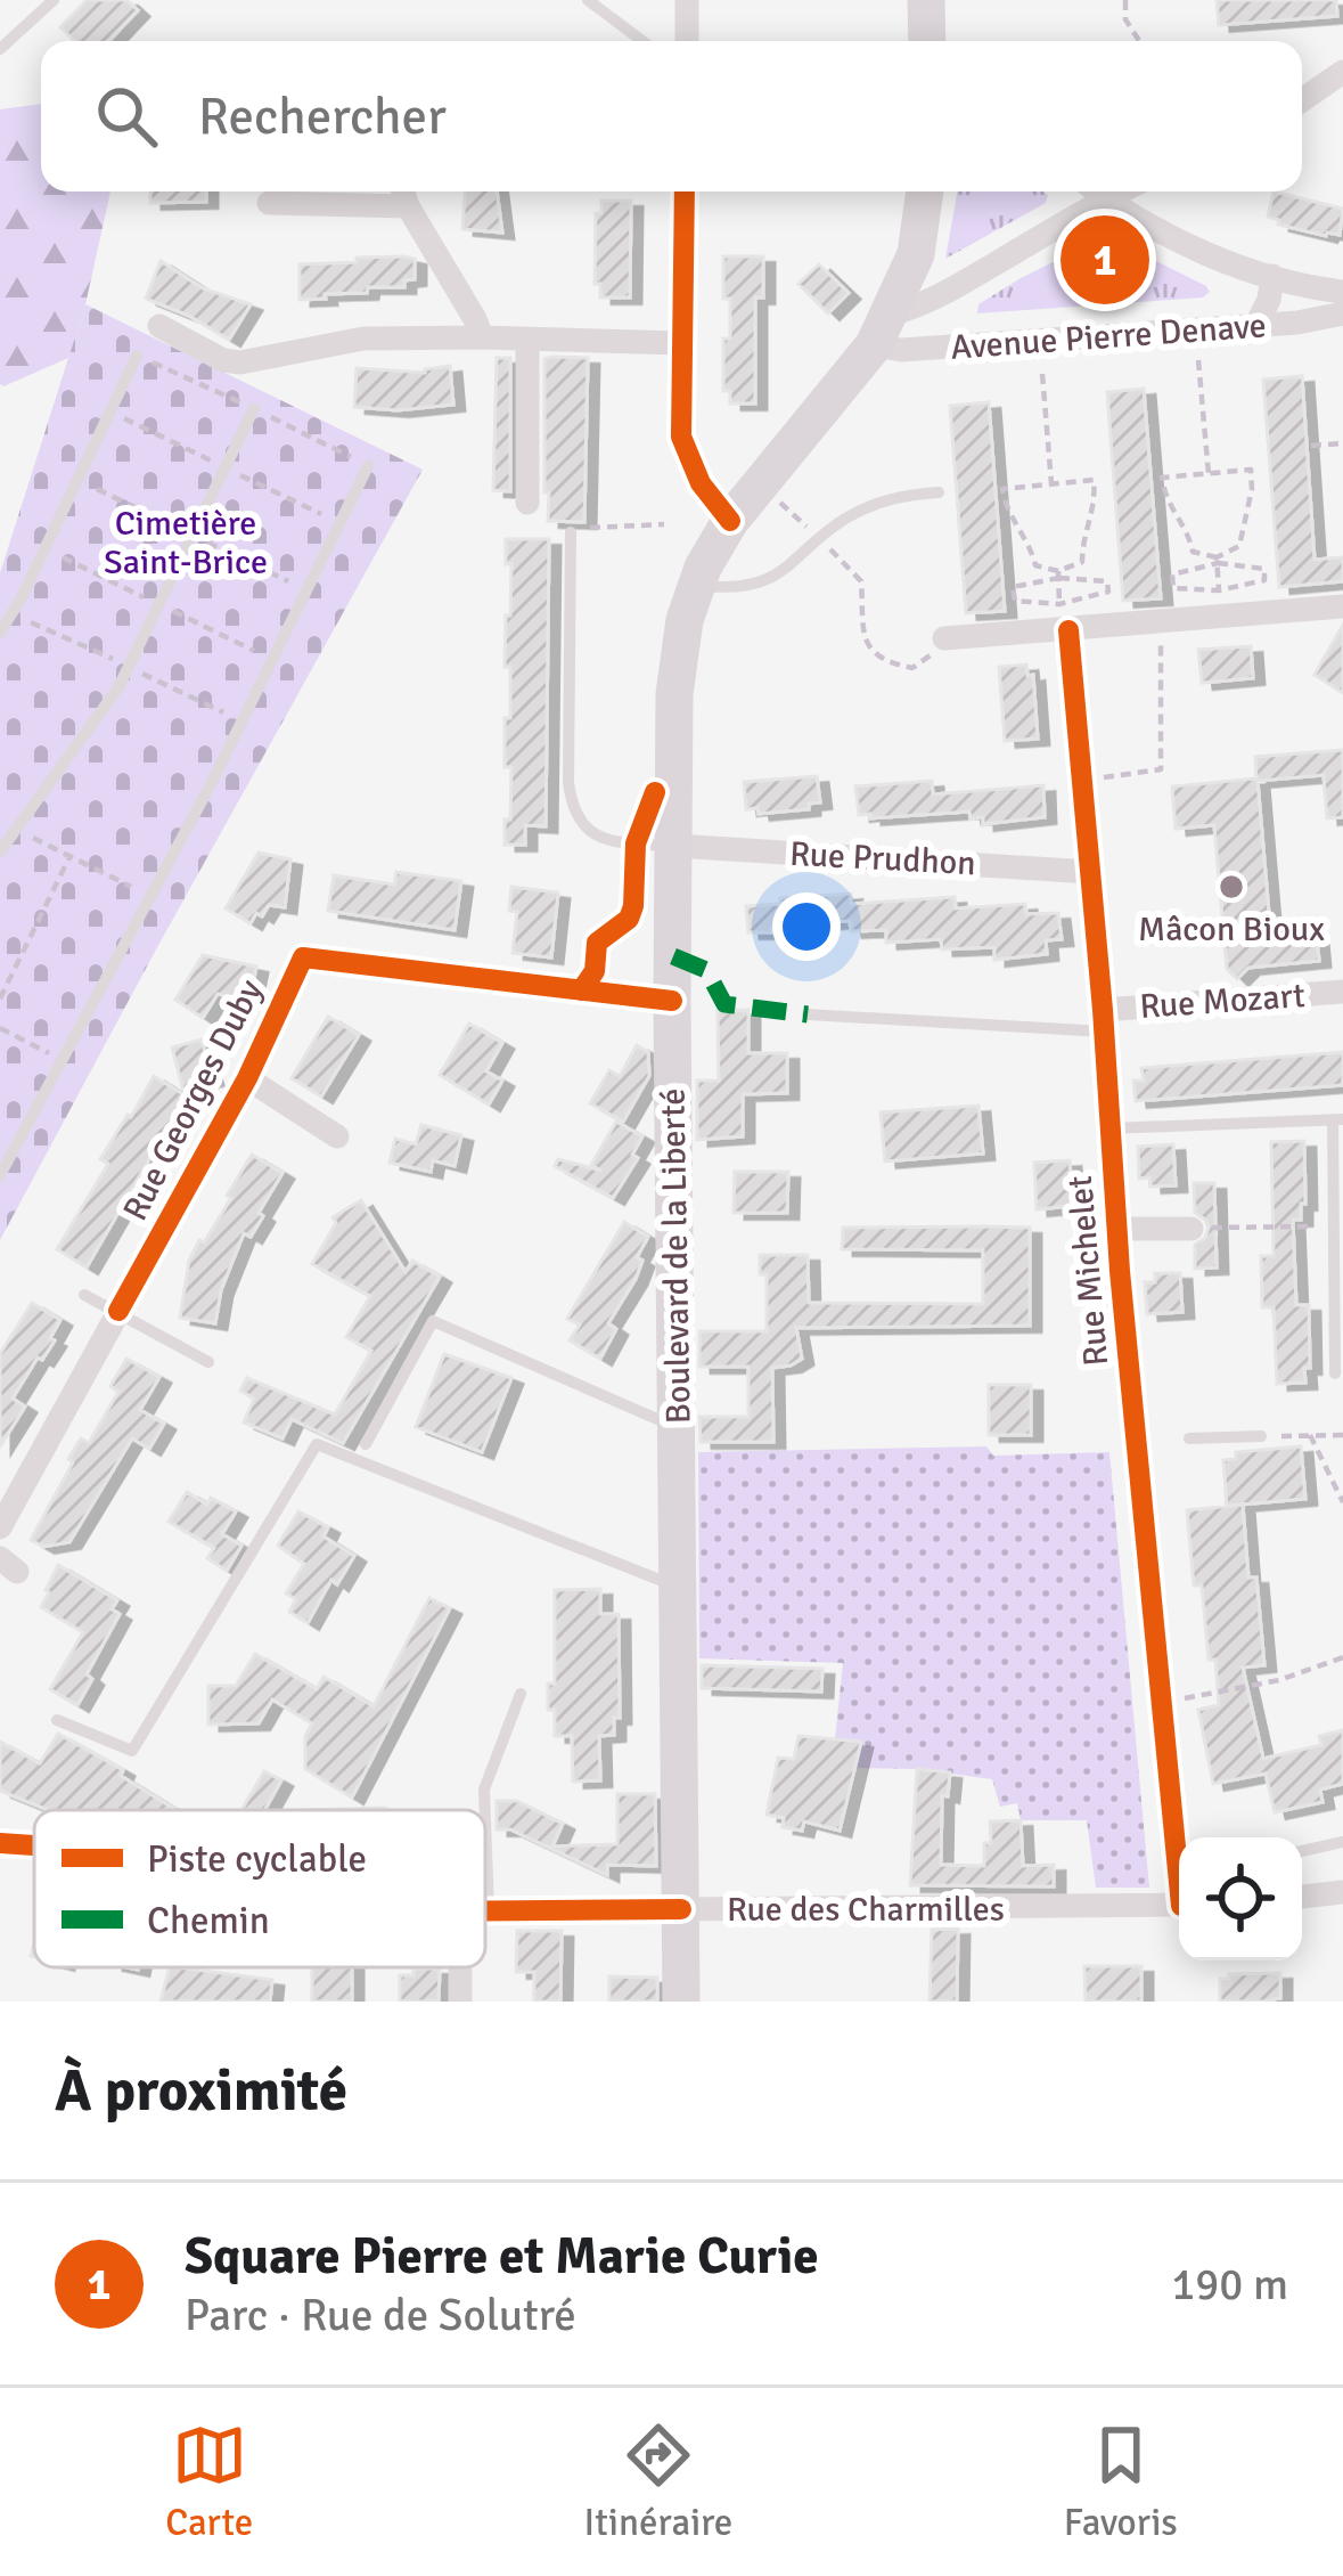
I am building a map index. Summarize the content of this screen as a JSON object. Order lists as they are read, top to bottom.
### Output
{
  "streets": {
    "main road": ["Boulevard de la Liberté"],
    "street": [
      "Avenue Pierre Denave",
      "Rue Prudhon",
      "Rue Mozart",
      "Rue Georges Duby",
      "Rue Michelet",
      "Rue des Charmilles"
    ]
  },
  "crossings": [
    ["Avenue Pierre Denave", "Boulevard de la Liberté"],
    ["Rue Prudhon", "Boulevard de la Liberté"],
    ["Rue Prudhon", "Rue Michelet"],
    ["Rue Mozart", "Rue Michelet"],
    ["Rue Georges Duby", "Boulevard de la Liberté"],
    ["Boulevard de la Liberté", "Rue des Charmilles"]
  ],
  "parks": ["Cimetière Saint-Brice"],
  "places": ["Mâcon Bioux"],
  "legend": ["Piste cyclable", "Chemin"],
  "page": {
    "search": "Rechercher",
    "pins": "1",
    "heading": "À proximité",
    "list": [
      {
        "mark": "1",
        "name": "Square Pierre et Marie Curie",
        "note": "Parc · Rue de Solutré",
        "value": "190 m"
      }
    ],
    "nav": ["Carte", "Itinéraire", "Favoris"]
  }
}
